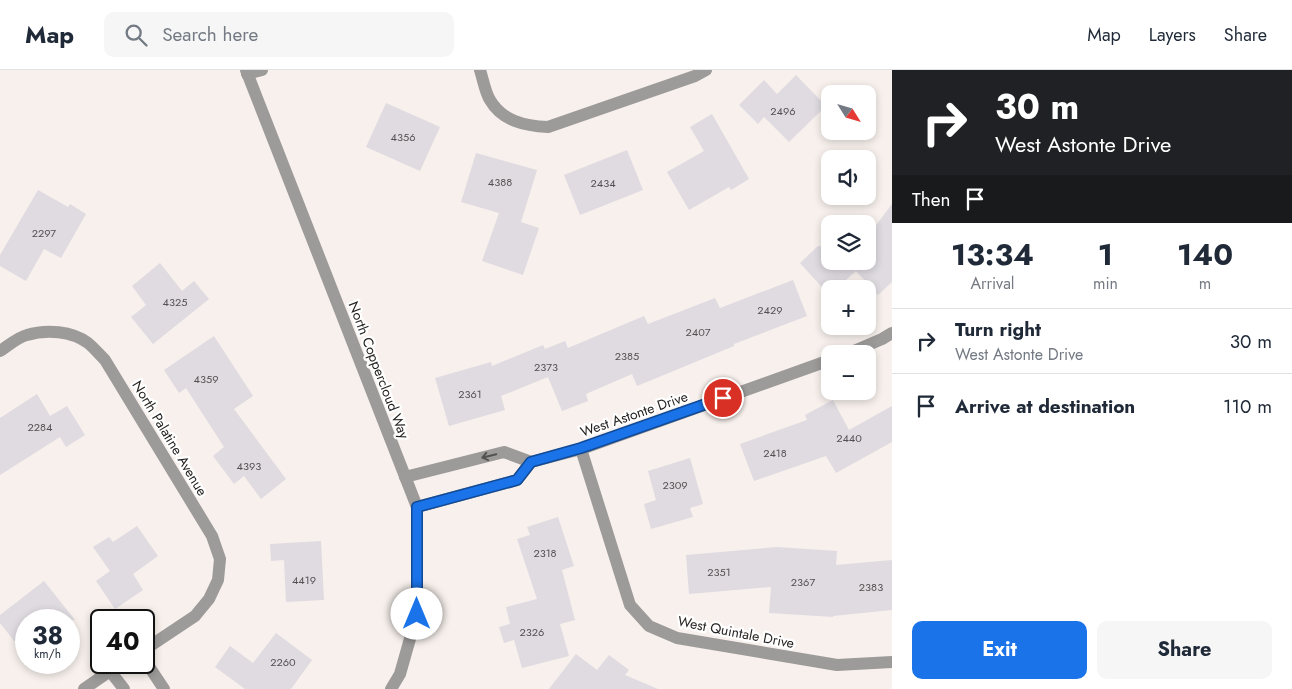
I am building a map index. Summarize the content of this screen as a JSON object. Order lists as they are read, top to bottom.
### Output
{
  "streets": {
    "street": [
      "North Coppercloud Way",
      "West Astonte Drive",
      "North Palatine Avenue",
      "West Quintale Drive"
    ]
  },
  "crossings": [
    ["West Astonte Drive", "West Quintale Drive"]
  ],
  "house_numbers": [
    "2496",
    "4356",
    "4388",
    "2434",
    "2297",
    "4325",
    "2429",
    "2407",
    "2385",
    "2373",
    "4359",
    "2361",
    "2284",
    "2440",
    "2418",
    "4393",
    "2309",
    "2318",
    "2351",
    "4419",
    "2367",
    "2383",
    "2326",
    "2260"
  ],
  "north": "bottom right",
  "page": {
    "header": "Map",
    "search": "Search here",
    "nav": ["Map", "Layers", "Share"],
    "turn": ["30 m", "West Astonte Drive"],
    "map_buttons": ["+", "−"],
    "then": "Then",
    "eta": [
      "13:34",
      "Arrival",
      "1",
      "min",
      "140",
      "m"
    ],
    "list": [
      {
        "name": "Turn right",
        "note": "West Astonte Drive",
        "value": "30 m"
      },
      {
        "name": "Arrive at destination",
        "value": "110 m"
      }
    ],
    "speed": "38 km/h",
    "limit": "40",
    "buttons": ["Exit", "Share"]
  }
}
